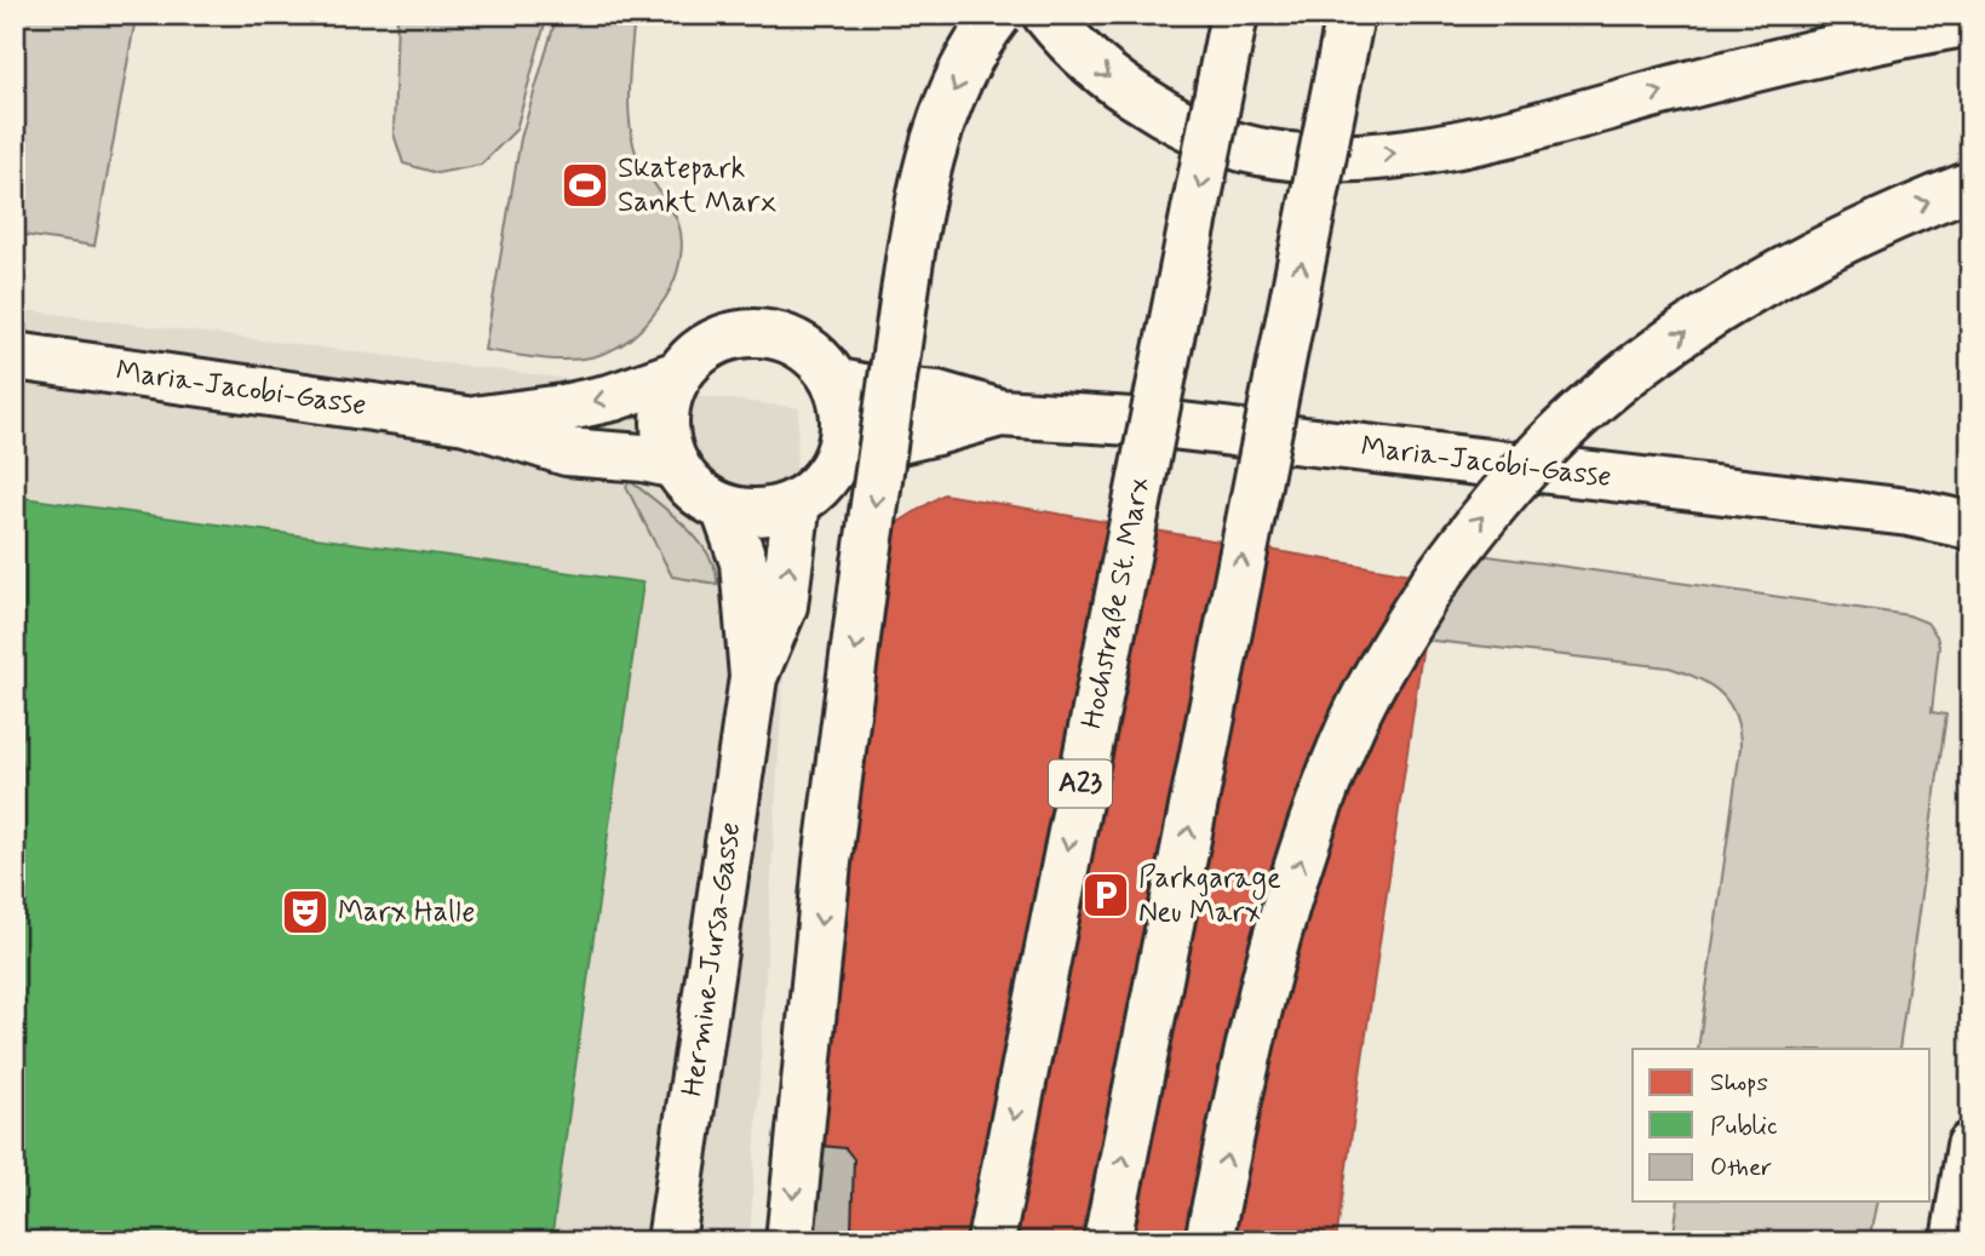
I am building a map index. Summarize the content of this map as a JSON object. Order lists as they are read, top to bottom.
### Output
{
  "streets": {
    "main road": [
      "Maria-Jacobi-Gasse",
      "Hochstraße St. Marx",
      "A23",
      "Hermine-Jursa-Gasse"
    ]
  },
  "crossings": [
    ["Maria-Jacobi-Gasse", "Hermine-Jursa-Gasse"]
  ],
  "places": {
    "sports": ["Skatepark Sankt Marx"],
    "parking": ["Parkgarage Neu Marx"],
    "theatre": ["Marx Halle"]
  },
  "legend": ["Shops", "Public", "Other"]
}
